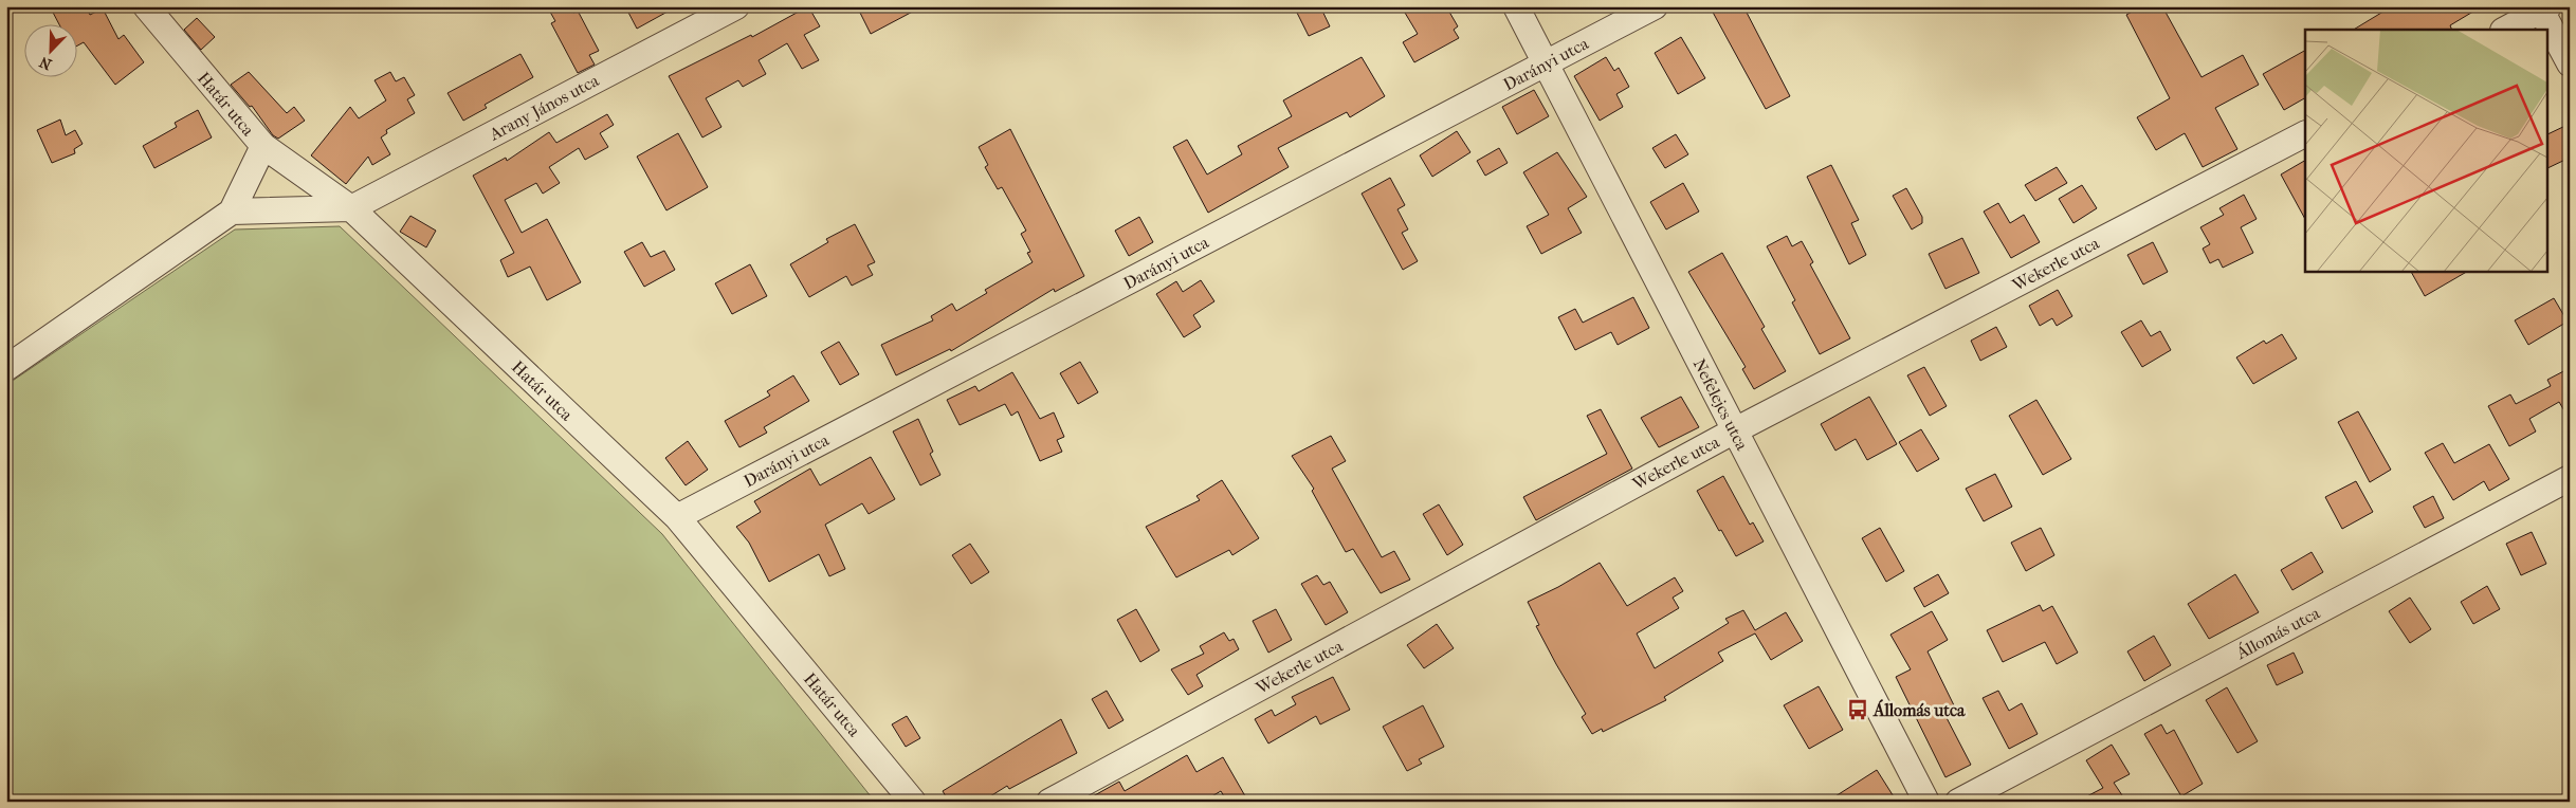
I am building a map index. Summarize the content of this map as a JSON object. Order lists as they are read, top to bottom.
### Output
{
  "streets": {
    "street": [
      "Darányi utca",
      "Határ utca",
      "Arany János utca",
      "Wekerle utca",
      "Nefelejcs utca",
      "Állomás utca"
    ]
  },
  "crossings": [
    ["Darányi utca", "Határ utca"],
    ["Darányi utca", "Nefelejcs utca"],
    ["Határ utca", "Arany János utca"],
    ["Wekerle utca", "Nefelejcs utca"]
  ],
  "places": {
    "bus stop": ["Állomás utca"]
  },
  "north": "bottom left"
}
